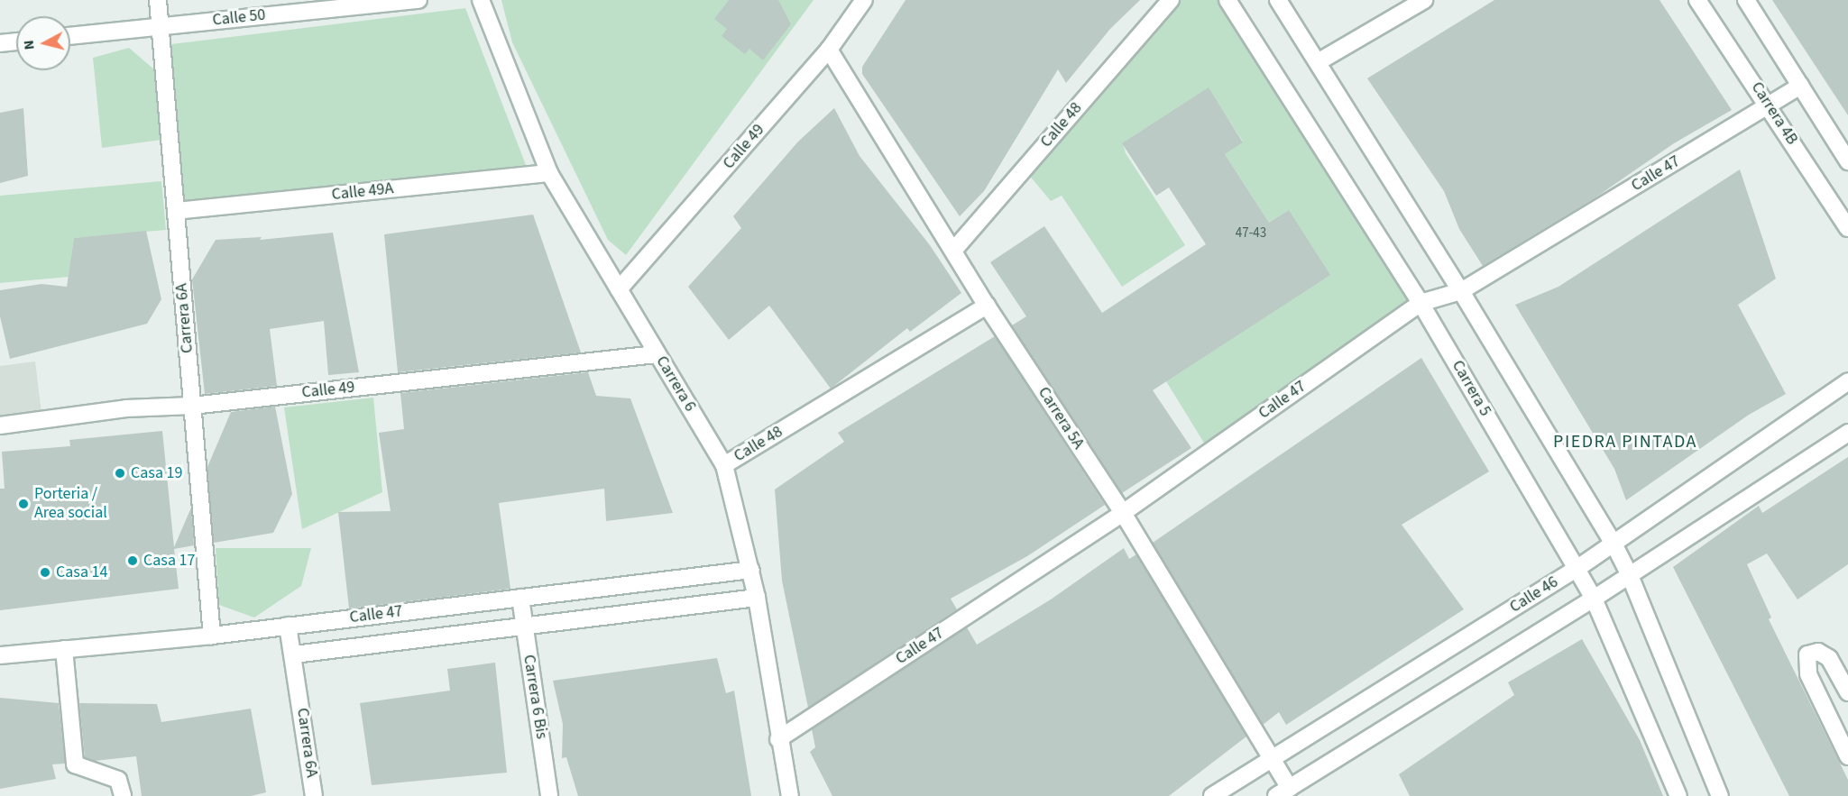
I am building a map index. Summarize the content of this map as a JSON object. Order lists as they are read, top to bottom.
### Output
{
  "streets": {
    "street": [
      "Calle 50",
      "Carrera 4B",
      "Calle 48",
      "Calle 49",
      "Calle 47",
      "Calle 49A",
      "Carrera 6A",
      "Carrera 6",
      "Carrera 5",
      "Carrera 5A",
      "Calle 46",
      "Carrera 6 Bis"
    ]
  },
  "crossings": [
    ["Calle 50", "Carrera 6A"],
    ["Carrera 4B", "Calle 47"],
    ["Calle 48", "Carrera 6"],
    ["Calle 48", "Carrera 5A"],
    ["Calle 49", "Carrera 6A"],
    ["Calle 49", "Carrera 6"],
    ["Calle 49", "Carrera 5A"],
    ["Calle 47", "Carrera 6A"],
    ["Calle 47", "Carrera 6"],
    ["Calle 47", "Carrera 5"],
    ["Calle 47", "Carrera 5A"],
    ["Calle 47", "Carrera 6 Bis"],
    ["Calle 49A", "Carrera 6A"],
    ["Calle 49A", "Carrera 6"],
    ["Carrera 5", "Calle 46"],
    ["Carrera 5A", "Calle 46"]
  ],
  "districts": ["PIEDRA PINTADA"],
  "places": [
    "Casa 19",
    "Porteria / Area social",
    "Casa 17",
    "Casa 14"
  ],
  "house_numbers": ["47-43"],
  "north": "left"
}
